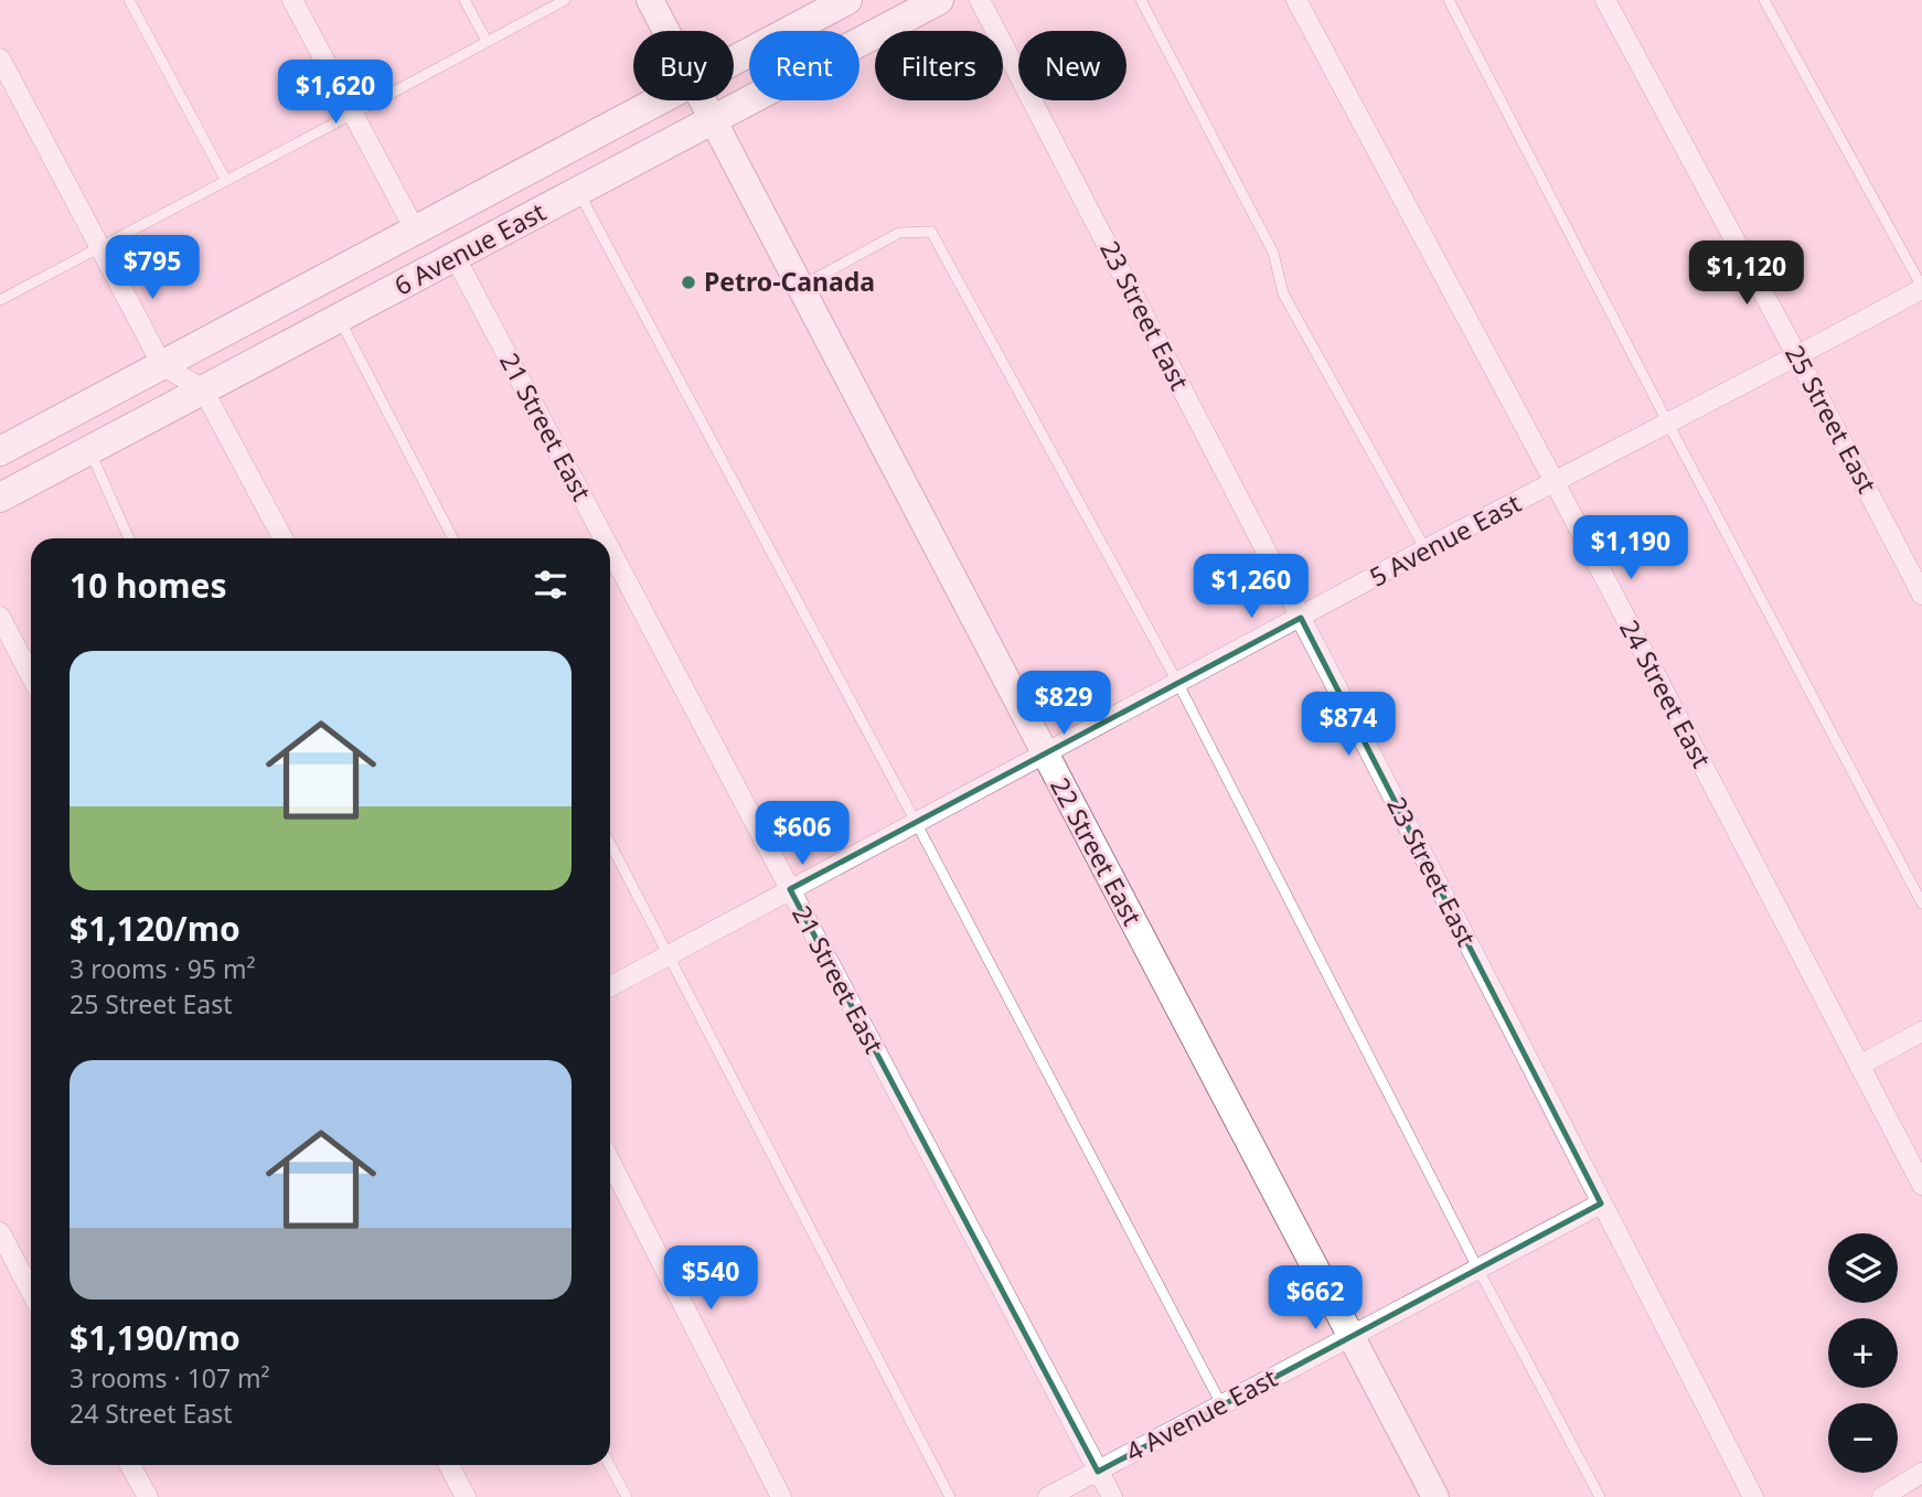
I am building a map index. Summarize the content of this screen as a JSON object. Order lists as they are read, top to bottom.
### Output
{
  "streets": {
    "main road": ["6 Avenue East"],
    "street": [
      "23 Street East",
      "25 Street East",
      "21 Street East",
      "5 Avenue East",
      "24 Street East",
      "22 Street East",
      "4 Avenue East"
    ]
  },
  "crossings": [
    ["6 Avenue East", "21 Street East"],
    ["6 Avenue East", "22 Street East"],
    ["23 Street East", "5 Avenue East"],
    ["23 Street East", "4 Avenue East"],
    ["25 Street East", "5 Avenue East"],
    ["21 Street East", "5 Avenue East"],
    ["21 Street East", "4 Avenue East"],
    ["5 Avenue East", "24 Street East"],
    ["5 Avenue East", "22 Street East"],
    ["22 Street East", "4 Avenue East"]
  ],
  "places": ["Petro-Canada"],
  "page": {
    "chip": [
      "Buy",
      "Rent",
      "Filters",
      "New"
    ],
    "price": [
      "$1,620",
      "$795",
      "$1,120",
      "$1,190",
      "$1,260",
      "$829",
      "$874",
      "$606",
      "$540",
      "$662"
    ],
    "heading": "10 homes",
    "list": [
      {
        "name": "$1,120/mo",
        "note": "3 rooms · 95 m² · 25 Street East"
      },
      {
        "name": "$1,190/mo",
        "note": "3 rooms · 107 m² · 24 Street East"
      }
    ],
    "map_buttons": ["+", "−"]
  }
}
